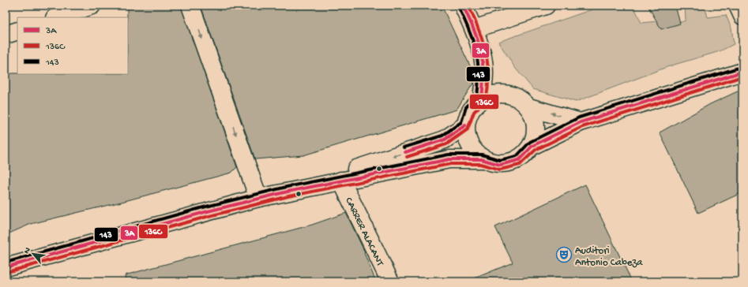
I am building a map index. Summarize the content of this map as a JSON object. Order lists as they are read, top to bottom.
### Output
{
  "streets": {
    "street": ["CARRER ALACANT"]
  },
  "places": {
    "theatre": ["Auditori Antonio Cabeza"]
  },
  "lines": ["transit line 3A", "transit line 136C", "transit line 143"],
  "legend": ["3A", "136C", "143"],
  "north": "top left"
}
